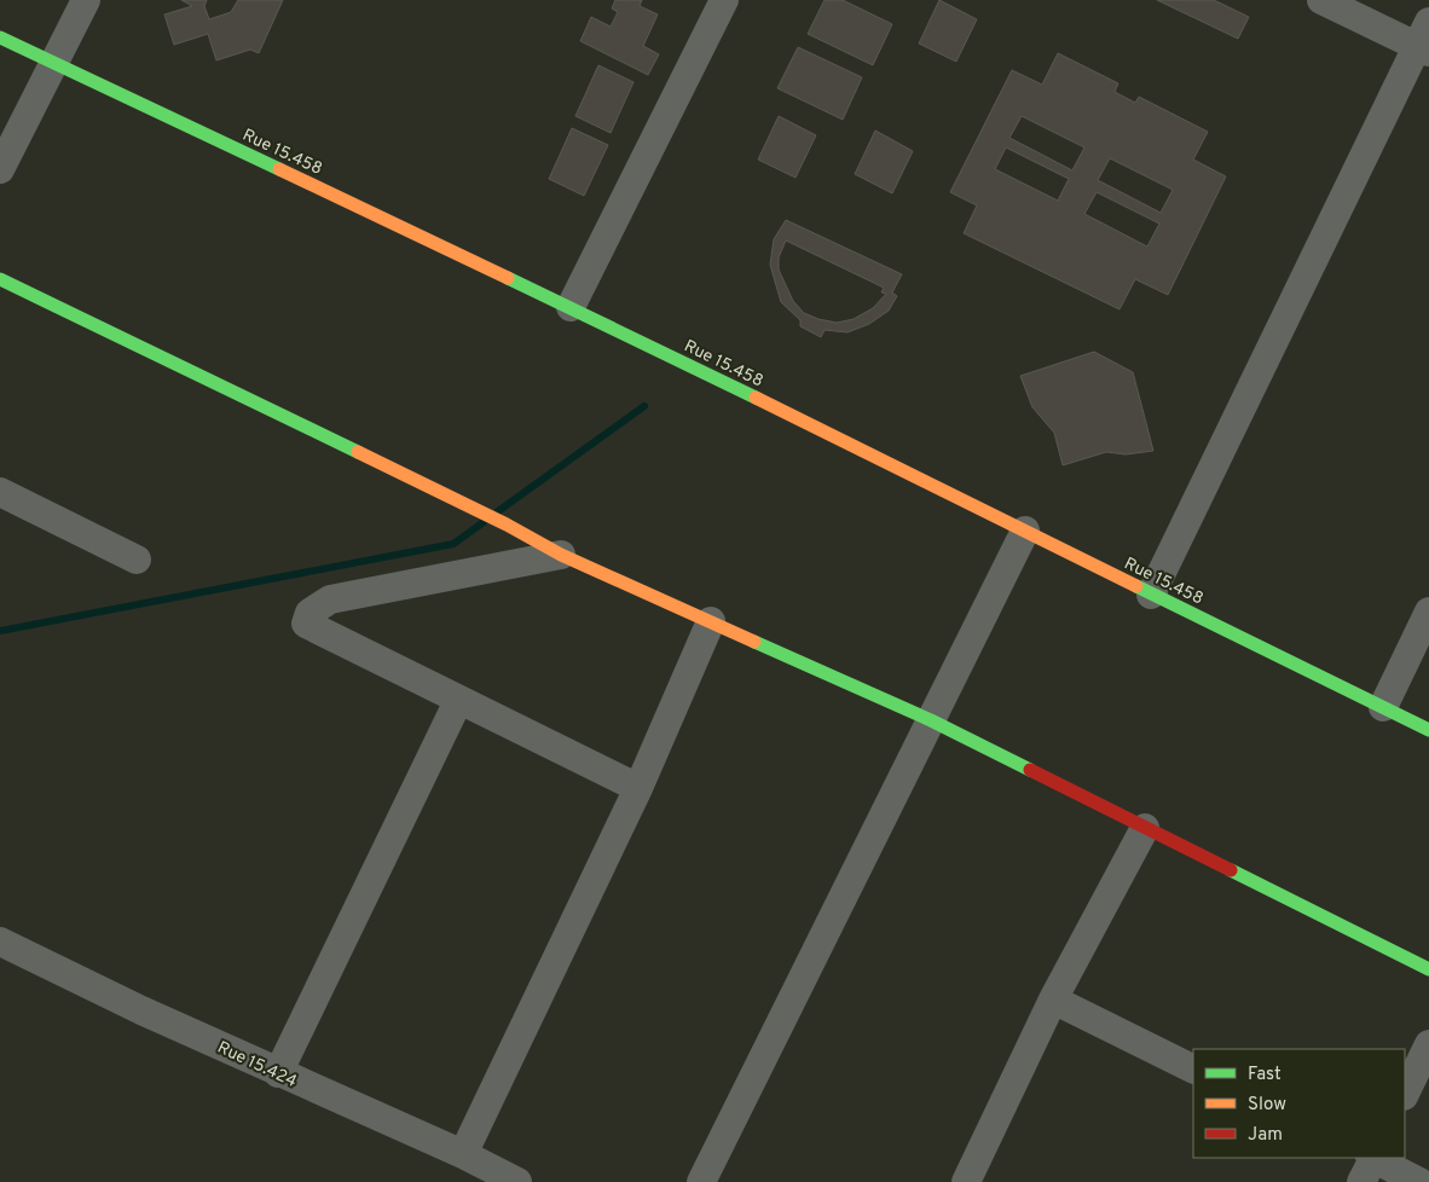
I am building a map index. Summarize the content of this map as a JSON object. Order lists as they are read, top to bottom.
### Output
{
  "streets": {
    "main road": ["Rue 15.458"],
    "street": ["Rue 15.424"]
  },
  "legend": ["Fast", "Slow", "Jam"]
}
